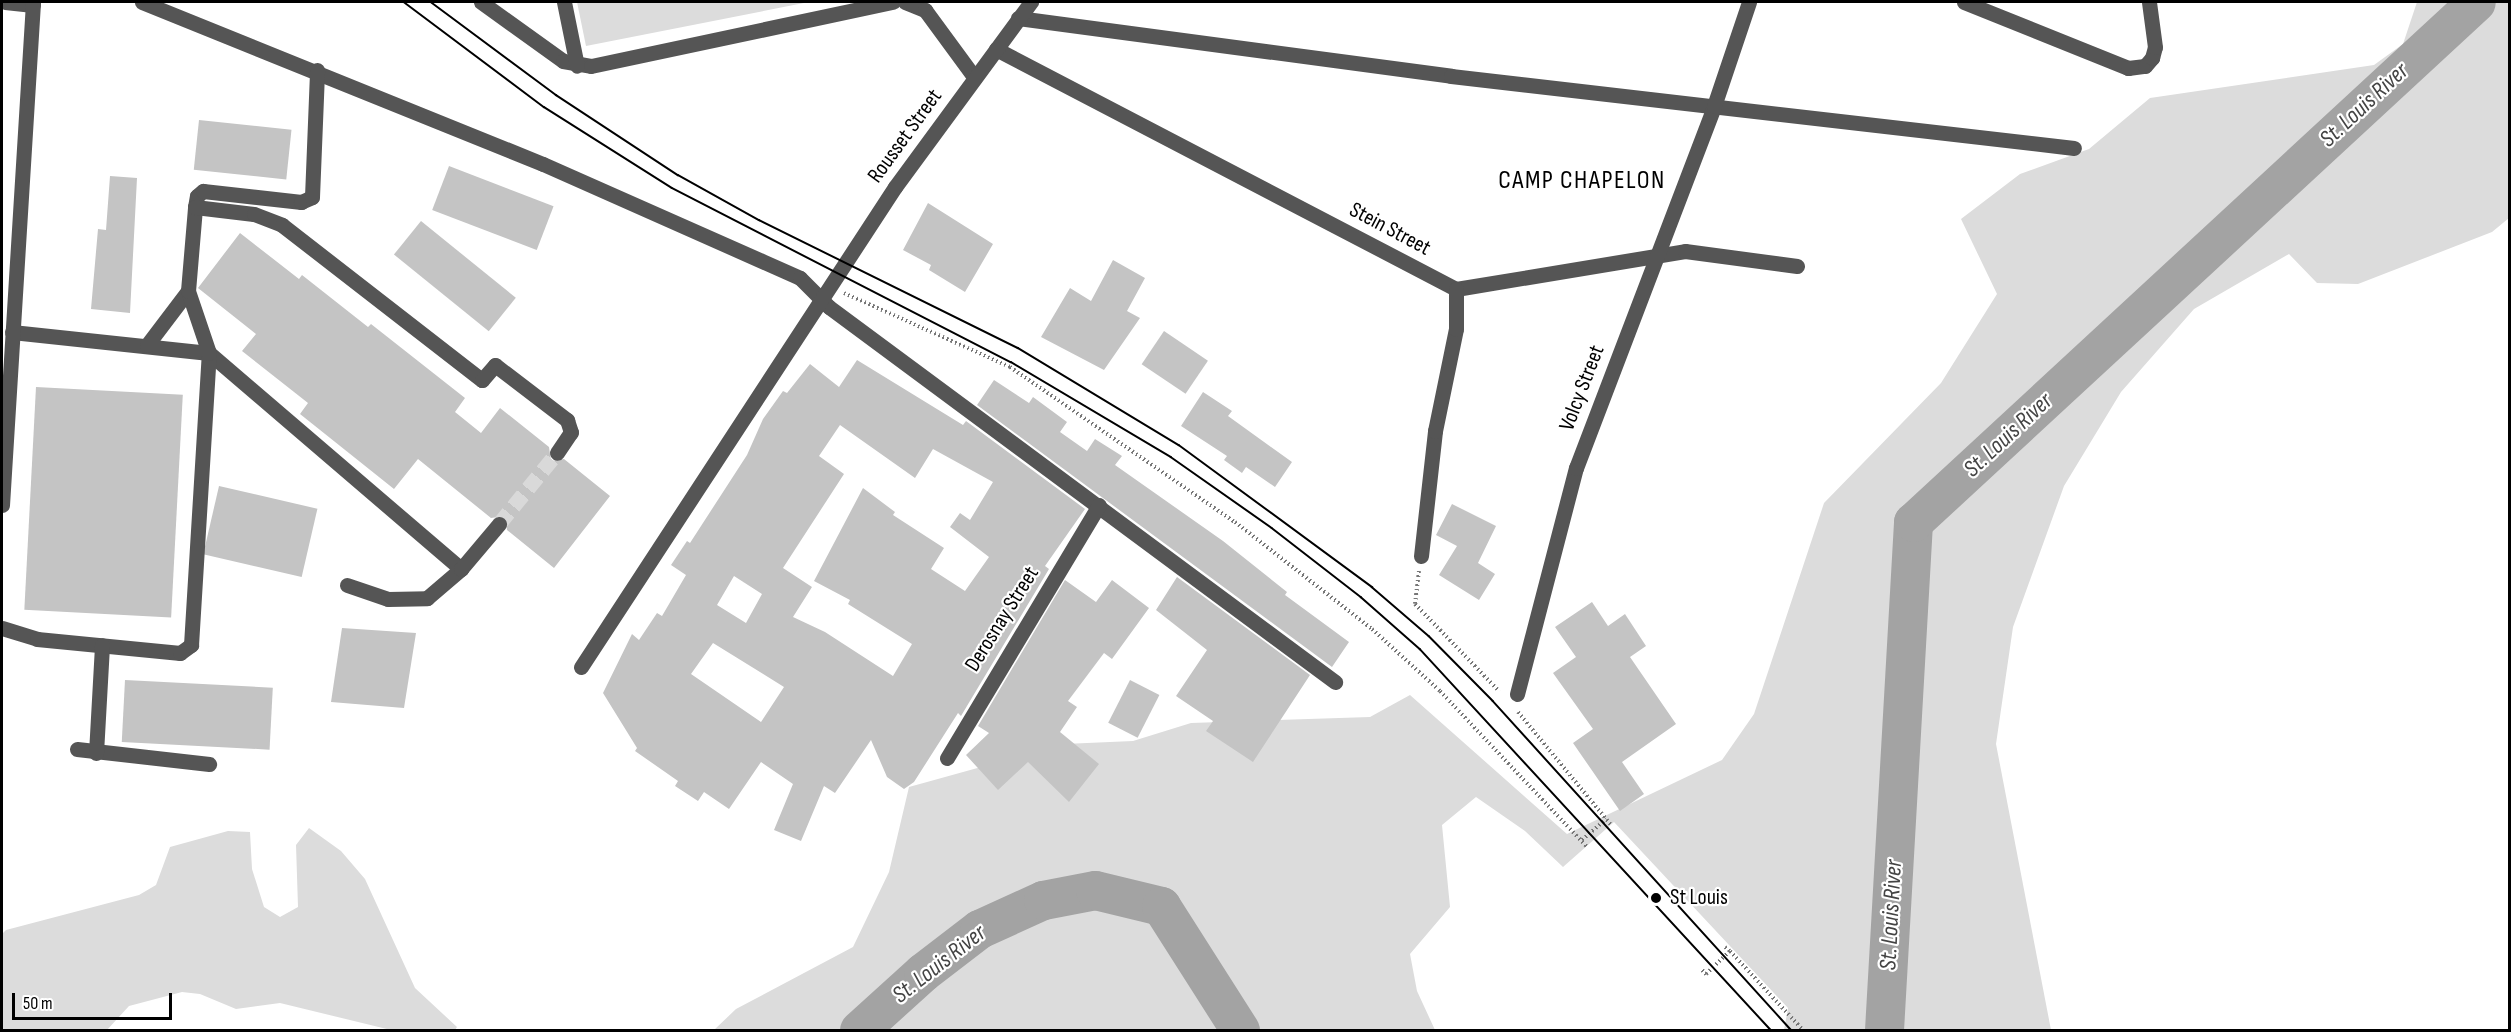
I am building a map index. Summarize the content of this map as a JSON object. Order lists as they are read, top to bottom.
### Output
{
  "streets": {
    "street": [
      "Rousset Street",
      "Stein Street",
      "Volcy Street",
      "Derosnay Street"
    ]
  },
  "crossings": [
    ["Rousset Street", "Stein Street"]
  ],
  "districts": ["CAMP CHAPELON"],
  "water": ["St. Louis River"],
  "places": ["St Louis"],
  "scale_bar": "50 m"
}
